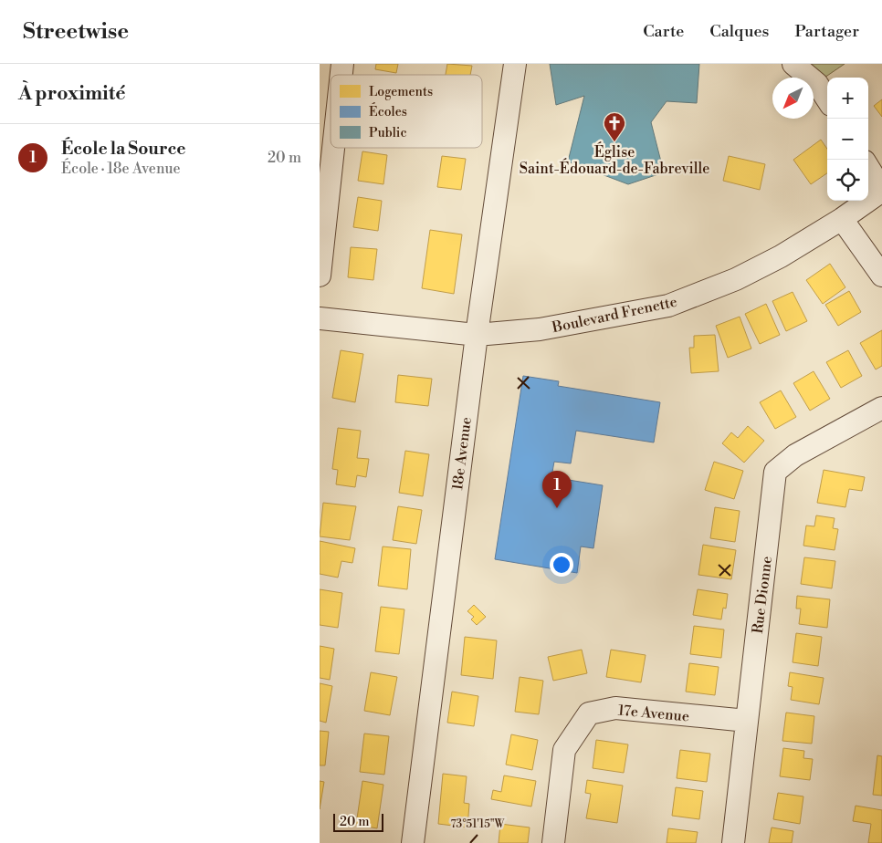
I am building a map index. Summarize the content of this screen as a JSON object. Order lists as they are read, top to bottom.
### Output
{
  "streets": {
    "street": [
      "Boulevard Frenette",
      "18e Avenue",
      "Rue Dionne",
      "17e Avenue"
    ]
  },
  "crossings": [
    ["Boulevard Frenette", "18e Avenue"],
    ["Rue Dionne", "17e Avenue"]
  ],
  "places": {
    "church": ["Église Saint-Édouard-de-Fabreville"]
  },
  "legend": ["Logements", "Écoles", "Public"],
  "scale_bar": "20 m",
  "north": "bottom left",
  "page": {
    "header": "Streetwise",
    "nav": ["Carte", "Calques", "Partager"],
    "heading": "À proximité",
    "map_buttons": ["+", "−"],
    "list": [
      {
        "mark": "1",
        "name": "École la Source",
        "note": "École · 18e Avenue",
        "value": "20 m"
      }
    ],
    "pins": "1",
    "scale": "20 m"
  },
  "coordinates": ["73°51'15\"W"]
}
